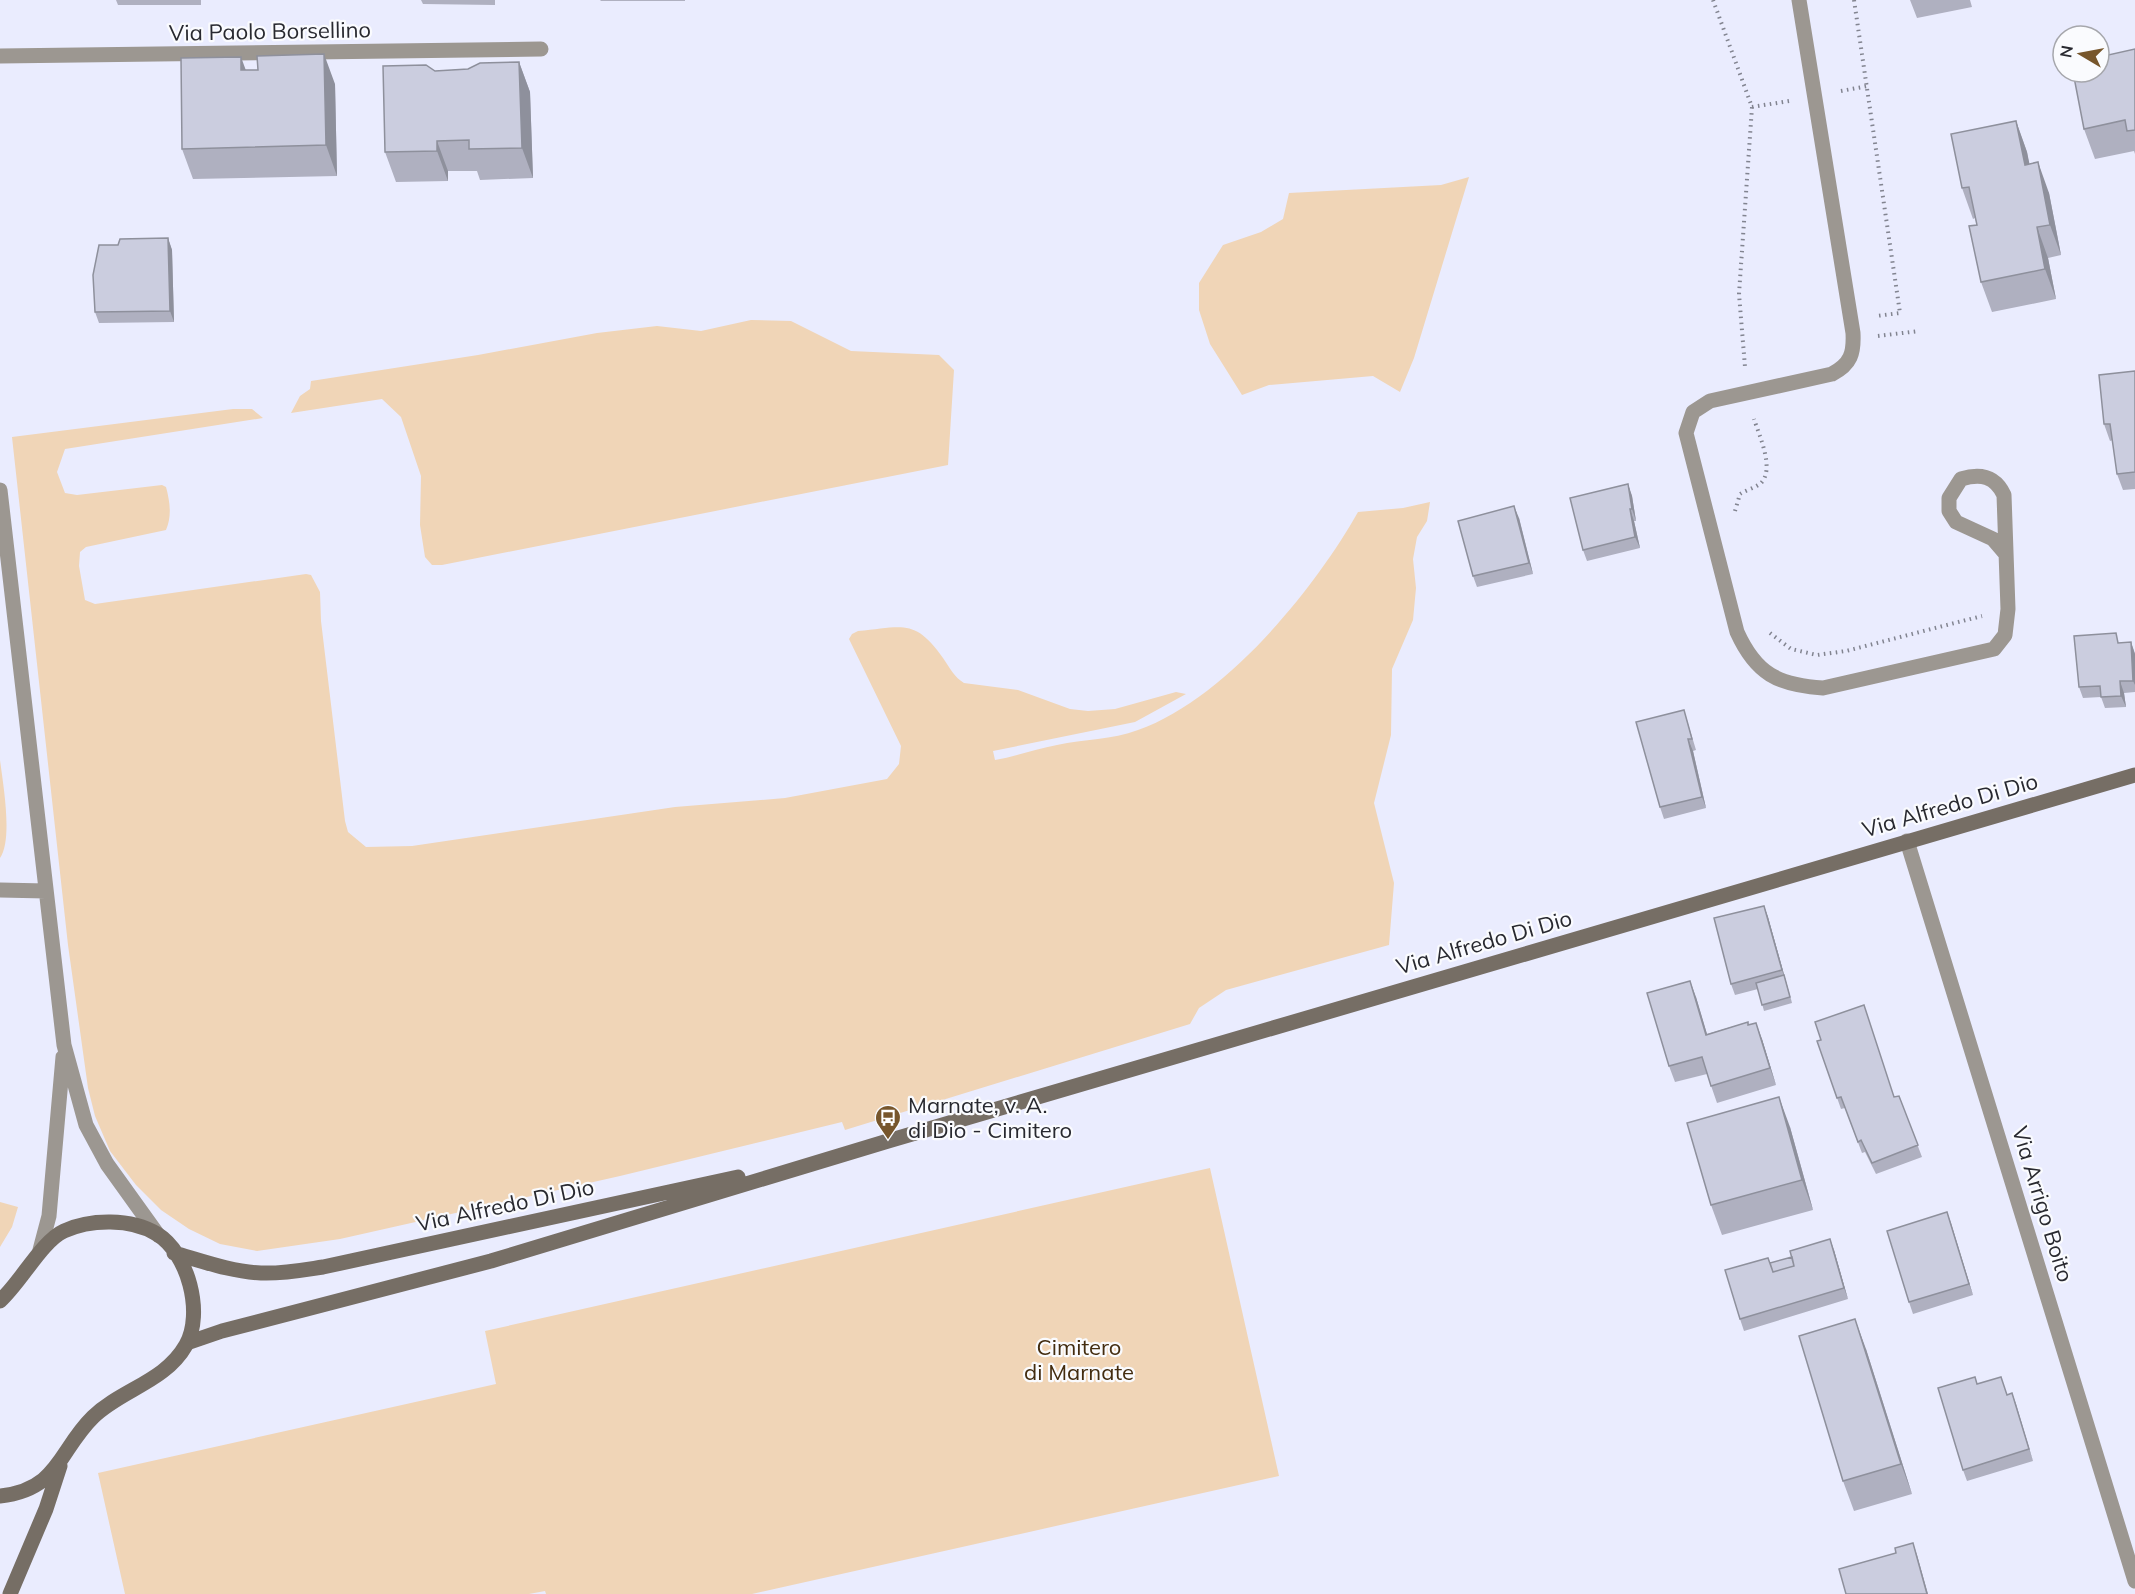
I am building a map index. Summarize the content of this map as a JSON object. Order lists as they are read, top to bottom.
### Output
{
  "streets": {
    "main road": ["Via Alfredo Di Dio"],
    "street": ["Via Paolo Borsellino", "Via Arrigo Boito"]
  },
  "crossings": [
    ["Via Alfredo Di Dio", "Via Arrigo Boito"]
  ],
  "parks": ["Cimitero di Marnate"],
  "places": {
    "bus stop": ["Marnate, v. A. di Dio - Cimitero"]
  },
  "north": "left"
}
